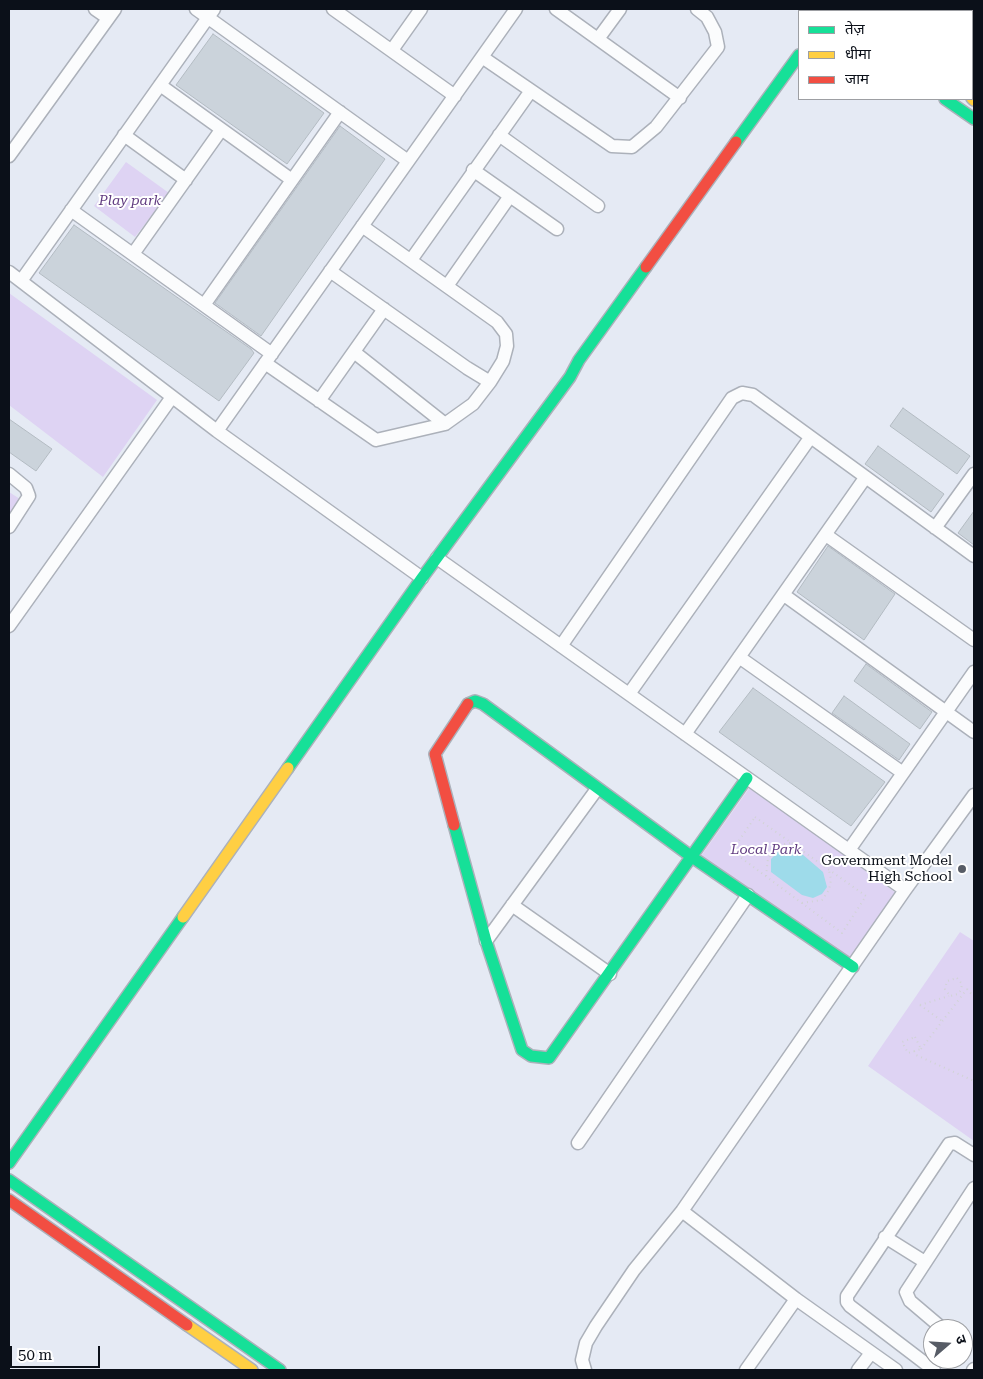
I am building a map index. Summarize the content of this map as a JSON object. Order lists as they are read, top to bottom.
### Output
{
  "parks": ["Play park", "Local Park"],
  "places": ["Government Model High School"],
  "legend": ["तेज़", "धीमा", "जाम"],
  "scale_bar": "50 m",
  "north": "right"
}
